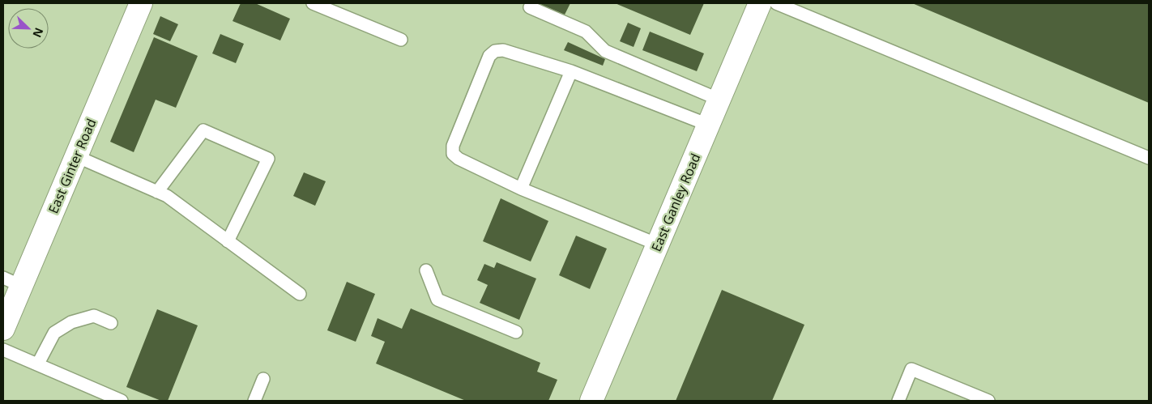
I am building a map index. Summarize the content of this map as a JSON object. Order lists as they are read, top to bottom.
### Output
{
  "streets": {
    "street": ["East Ginter Road", "East Ganley Road"]
  },
  "north": "bottom right"
}
